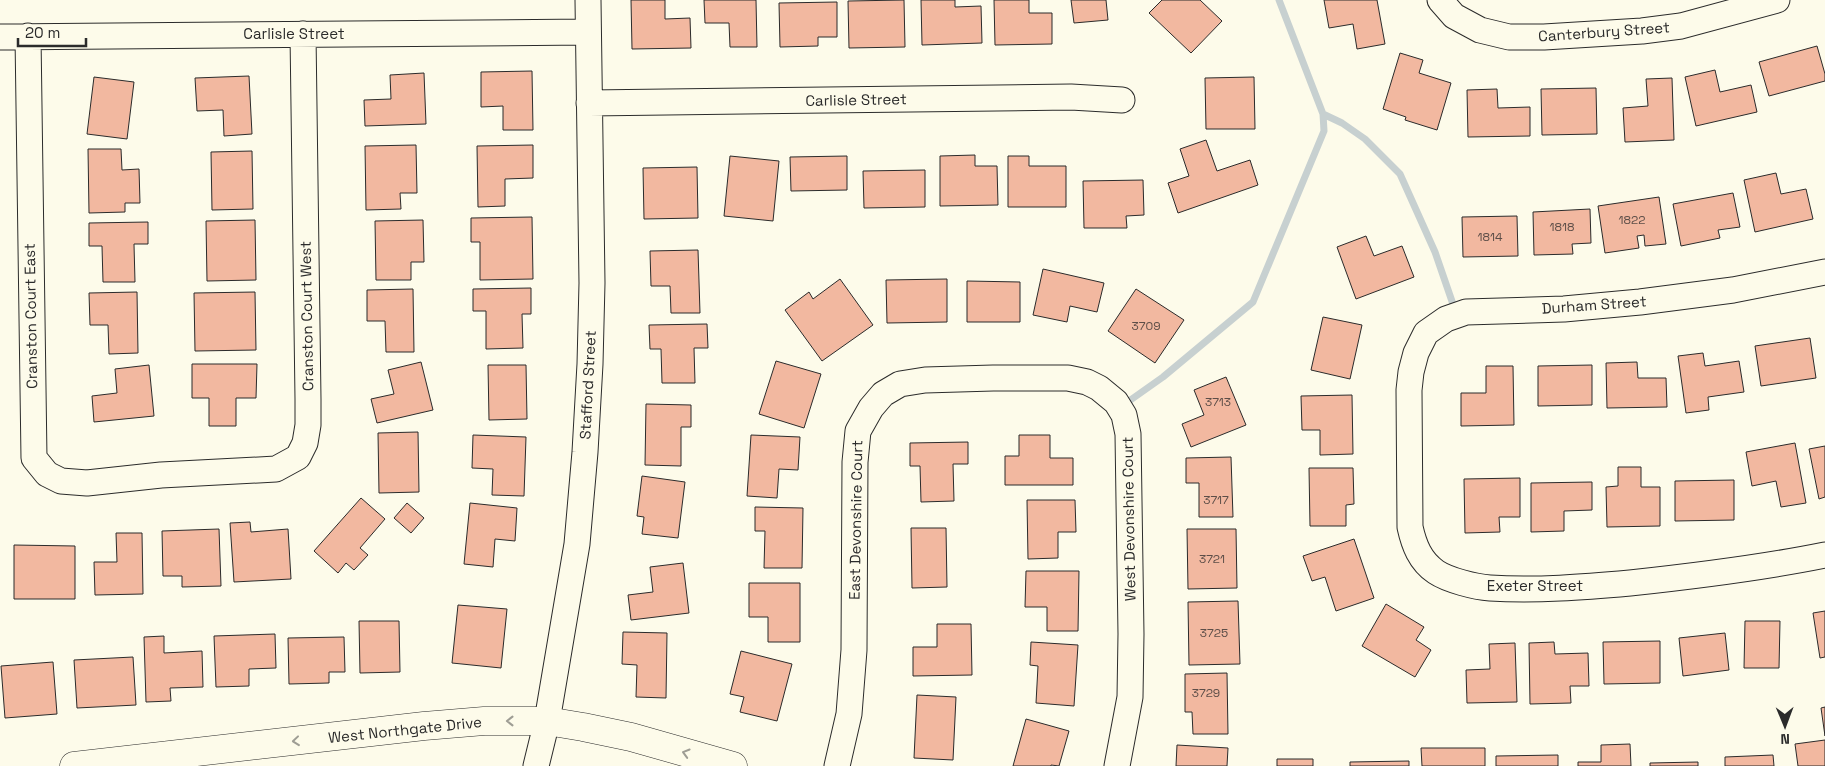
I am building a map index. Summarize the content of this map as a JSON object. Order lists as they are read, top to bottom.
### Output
{
  "streets": {
    "main road": ["West Northgate Drive"],
    "street": [
      "Canterbury Street",
      "Carlisle Street",
      "Durham Street",
      "Cranston Court East",
      "Cranston Court West",
      "Stafford Street",
      "West Devonshire Court",
      "East Devonshire Court",
      "Exeter Street"
    ]
  },
  "crossings": [
    ["Carlisle Street", "Cranston Court East"],
    ["Carlisle Street", "Cranston Court West"],
    ["Carlisle Street", "Stafford Street"],
    ["Durham Street", "Exeter Street"],
    ["Cranston Court East", "Cranston Court West"],
    ["Stafford Street", "West Northgate Drive"],
    ["West Devonshire Court", "East Devonshire Court"]
  ],
  "one_way": ["West Northgate Drive"],
  "house_numbers": [
    "1822",
    "1818",
    "1814",
    "3709",
    "3713",
    "3717",
    "3721",
    "3725",
    "3729"
  ],
  "scale_bar": "20 m",
  "north": "bottom"
}
